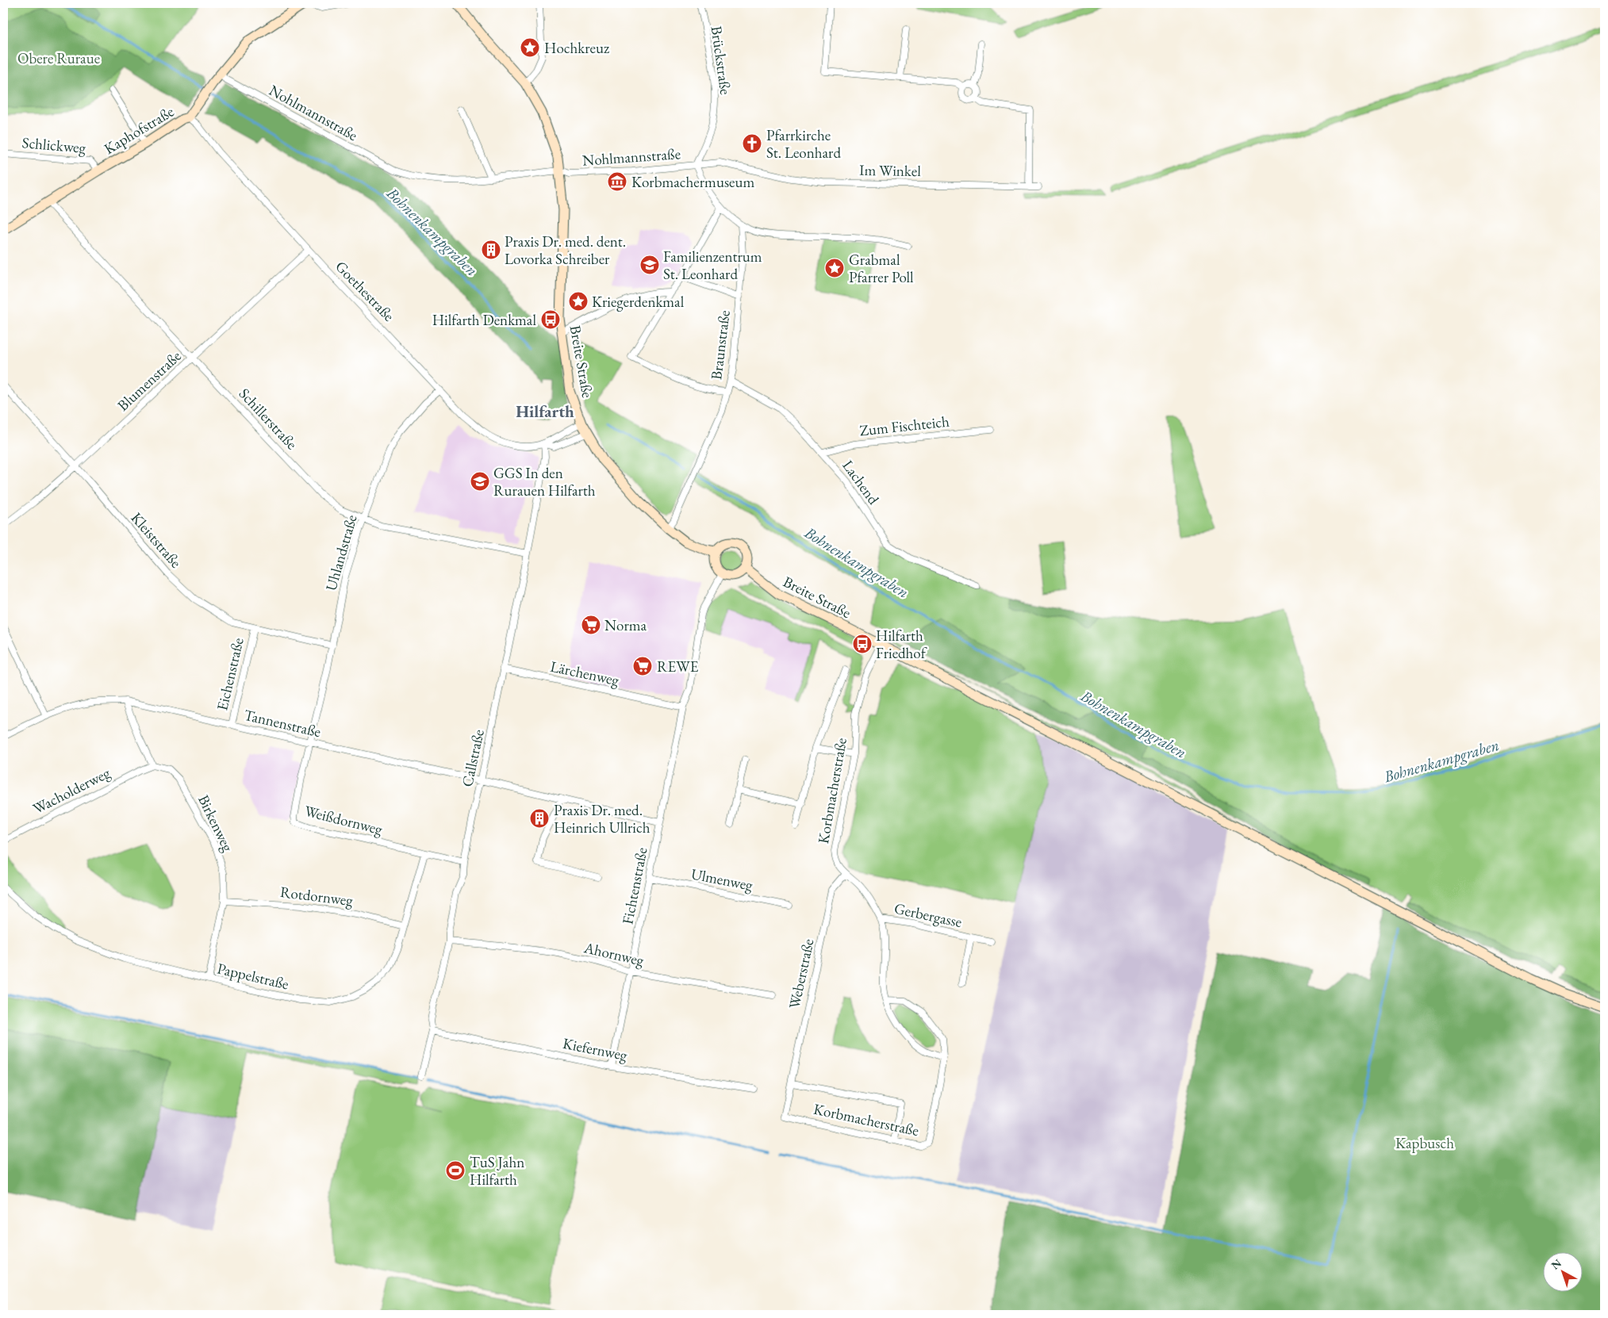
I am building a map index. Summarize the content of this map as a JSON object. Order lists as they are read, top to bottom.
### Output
{
  "streets": {
    "main road": ["Kaphofstraße", "Breite Straße"],
    "street": [
      "Brückstraße",
      "Nohlmannstraße",
      "Schlickweg",
      "Im Winkel",
      "Goethestraße",
      "Braunstraße",
      "Blumenstraße",
      "Schillerstraße",
      "Zum Fischteich",
      "Lachend",
      "Kleiststraße",
      "Uhlandstraße",
      "Lärchenweg",
      "Eichenstraße",
      "Tannenstraße",
      "Callstraße",
      "Wacholderweg",
      "Korbmacherstraße",
      "Weißdornweg",
      "Birkenweg",
      "Ulmenweg",
      "Fichtenstraße",
      "Rotdornweg",
      "Gerbergasse",
      "Ahornweg",
      "Weberstraße",
      "Pappelstraße",
      "Kiefernweg"
    ]
  },
  "crossings": [
    ["Brückstraße", "Nohlmannstraße"],
    ["Brückstraße", "Im Winkel"],
    ["Nohlmannstraße", "Kaphofstraße"],
    ["Nohlmannstraße", "Im Winkel"],
    ["Nohlmannstraße", "Braunstraße"],
    ["Nohlmannstraße", "Breite Straße"],
    ["Kaphofstraße", "Schlickweg"],
    ["Kaphofstraße", "Goethestraße"],
    ["Kaphofstraße", "Schillerstraße"],
    ["Goethestraße", "Breite Straße"],
    ["Goethestraße", "Blumenstraße"],
    ["Goethestraße", "Uhlandstraße"],
    ["Goethestraße", "Callstraße"],
    ["Braunstraße", "Breite Straße"],
    ["Braunstraße", "Lachend"],
    ["Breite Straße", "Korbmacherstraße"],
    ["Breite Straße", "Fichtenstraße"],
    ["Blumenstraße", "Schillerstraße"],
    ["Blumenstraße", "Kleiststraße"],
    ["Schillerstraße", "Uhlandstraße"],
    ["Schillerstraße", "Callstraße"],
    ["Zum Fischteich", "Lachend"],
    ["Kleiststraße", "Uhlandstraße"],
    ["Kleiststraße", "Eichenstraße"],
    ["Uhlandstraße", "Tannenstraße"],
    ["Uhlandstraße", "Weißdornweg"],
    ["Lärchenweg", "Callstraße"],
    ["Lärchenweg", "Fichtenstraße"],
    ["Eichenstraße", "Tannenstraße"],
    ["Tannenstraße", "Callstraße"],
    ["Tannenstraße", "Weißdornweg"],
    ["Tannenstraße", "Fichtenstraße"],
    ["Callstraße", "Weißdornweg"],
    ["Callstraße", "Ahornweg"],
    ["Callstraße", "Kiefernweg"],
    ["Wacholderweg", "Birkenweg"],
    ["Korbmacherstraße", "Gerbergasse"],
    ["Korbmacherstraße", "Weberstraße"],
    ["Weißdornweg", "Pappelstraße"],
    ["Birkenweg", "Rotdornweg"],
    ["Birkenweg", "Pappelstraße"],
    ["Ulmenweg", "Fichtenstraße"],
    ["Fichtenstraße", "Ahornweg"],
    ["Fichtenstraße", "Kiefernweg"],
    ["Rotdornweg", "Pappelstraße"]
  ],
  "districts": ["Hilfarth"],
  "water": ["Bohnenkampgraben"],
  "parks": ["Obere Ruraue", "Kapbusch"],
  "places": {
    "place": ["Hochkreuz", "Grabmal Pfarrer Poll", "Kriegerdenkmal"],
    "church": ["Pfarrkirche St. Leonhard"],
    "museum": ["Korbmachermuseum"],
    "building": ["Praxis Dr. med. dent. Lovorka Schreiber", "Praxis Dr. med. Heinrich Ullrich"],
    "school or university": ["Familienzentrum St. Leonhard", "GGS In den Rurauen Hilfarth"],
    "bus stop": ["Hilfarth Denkmal", "Hilfarth Friedhof"],
    "supermarket": ["Norma", "REWE"],
    "sports": ["TuS Jahn Hilfarth"]
  },
  "north": "top left"
}
